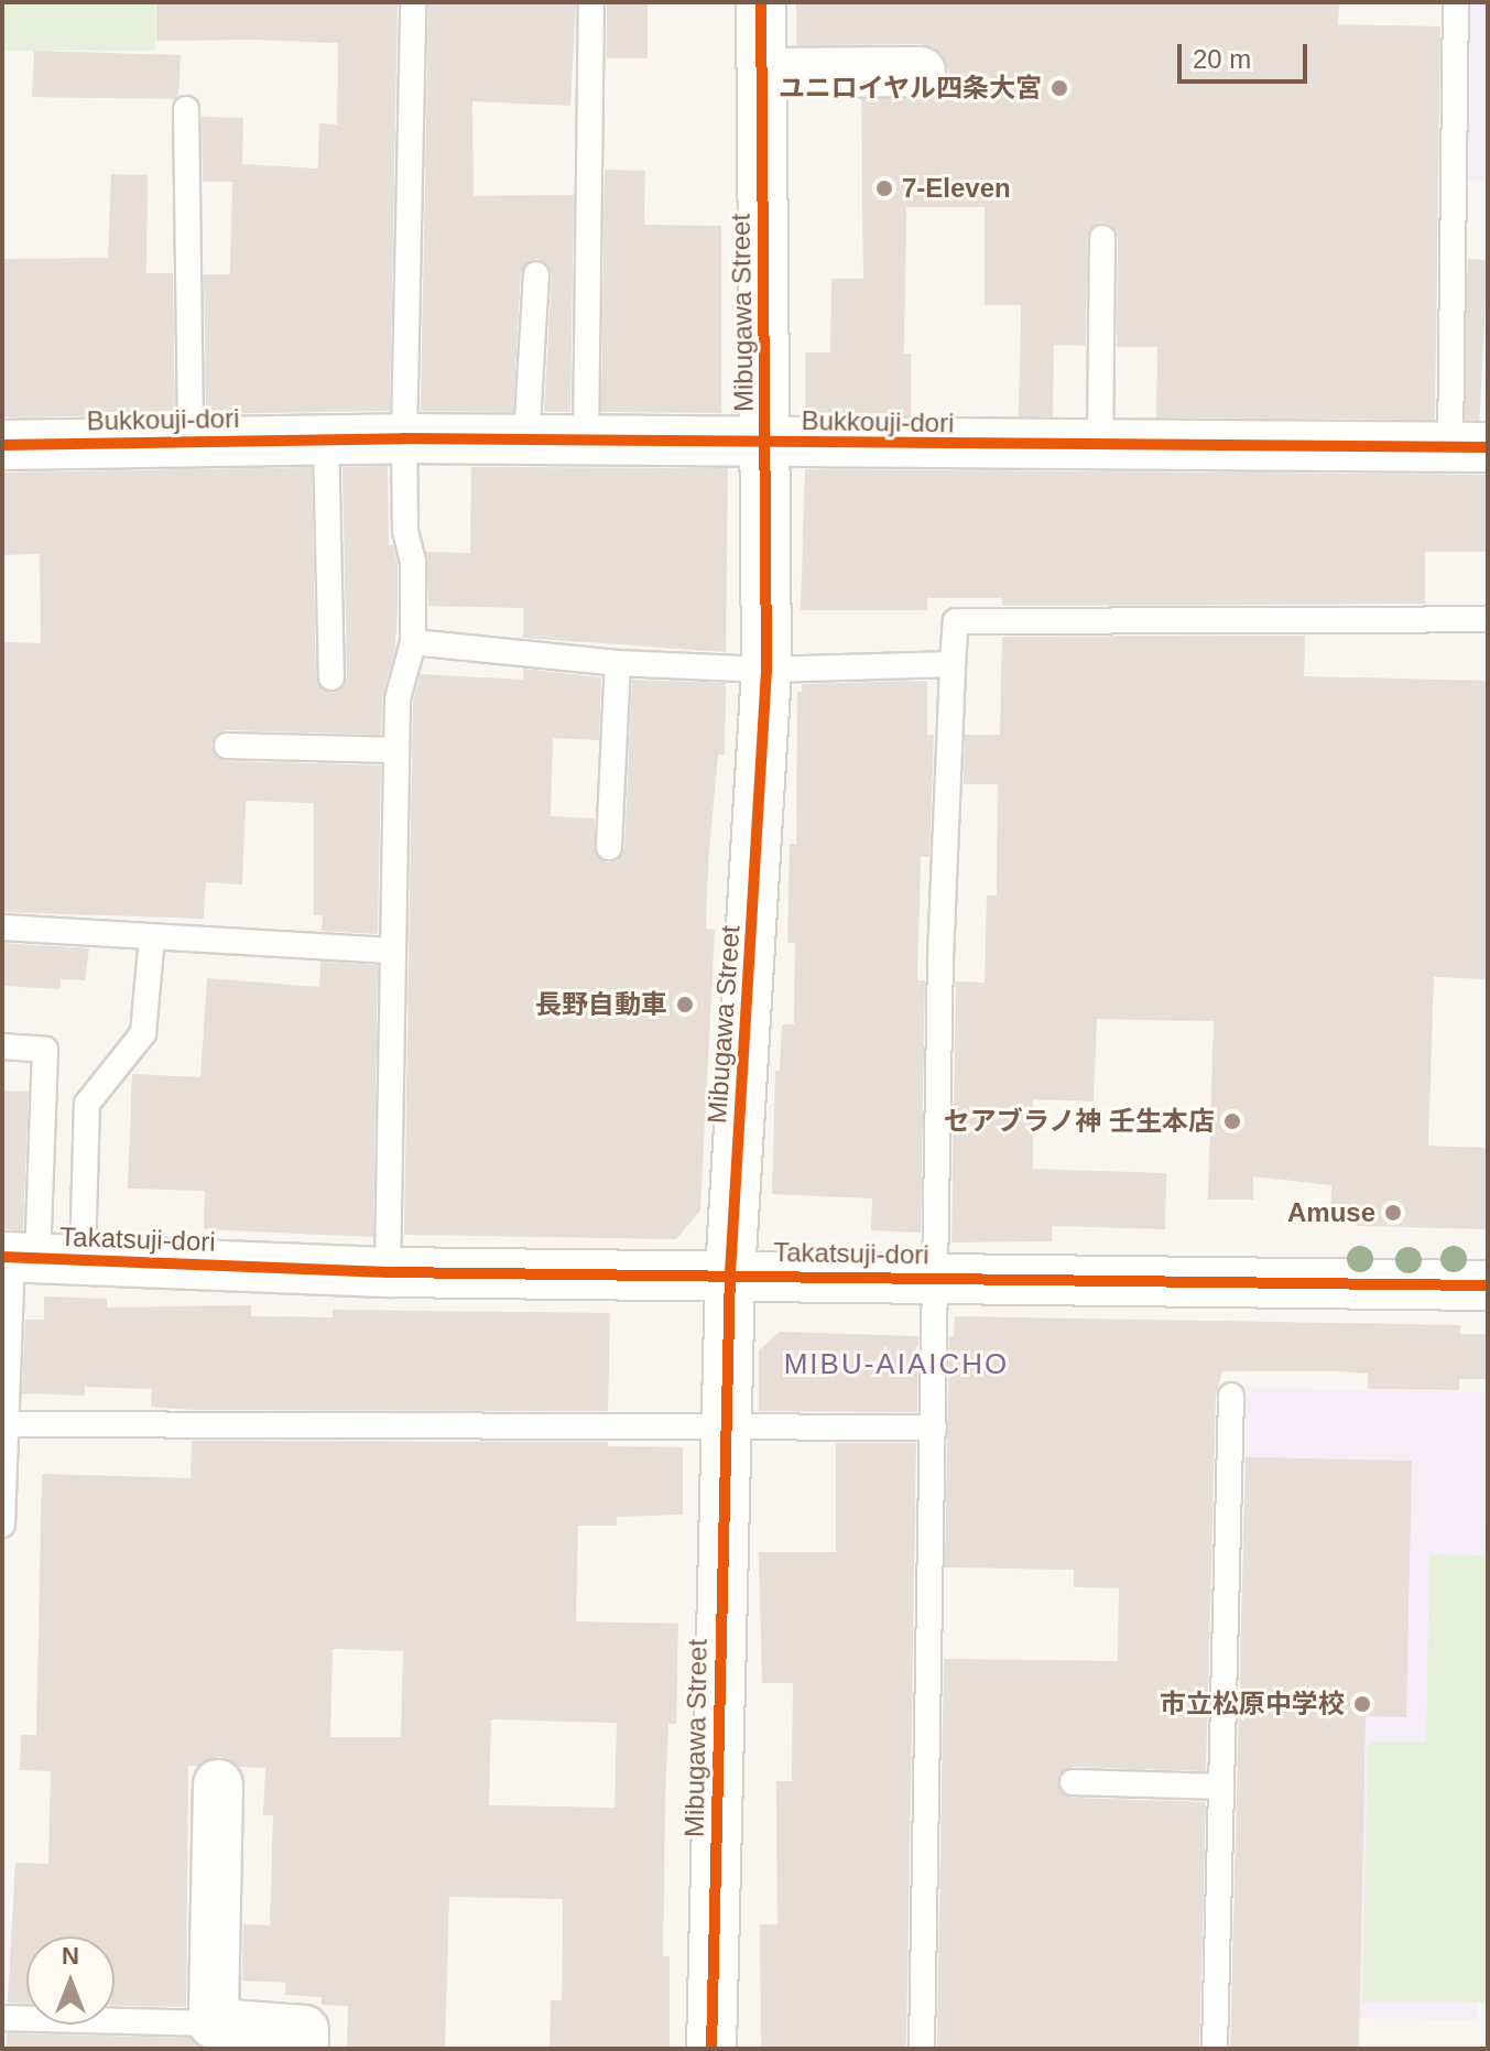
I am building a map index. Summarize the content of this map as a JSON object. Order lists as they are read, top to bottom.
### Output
{
  "streets": {
    "street": ["Mibugawa Street", "Bukkouji-dori", "Takatsuji-dori"]
  },
  "crossings": [
    ["Mibugawa Street", "Bukkouji-dori"],
    ["Mibugawa Street", "Takatsuji-dori"]
  ],
  "districts": ["MIBU-AIAICHO"],
  "places": [
    "ユニロイヤル四条大宮",
    "7-Eleven",
    "長野自動車",
    "セアブラノ神 壬生本店",
    "Amuse",
    "市立松原中学校"
  ],
  "scale_bar": "20 m",
  "north": "top"
}
